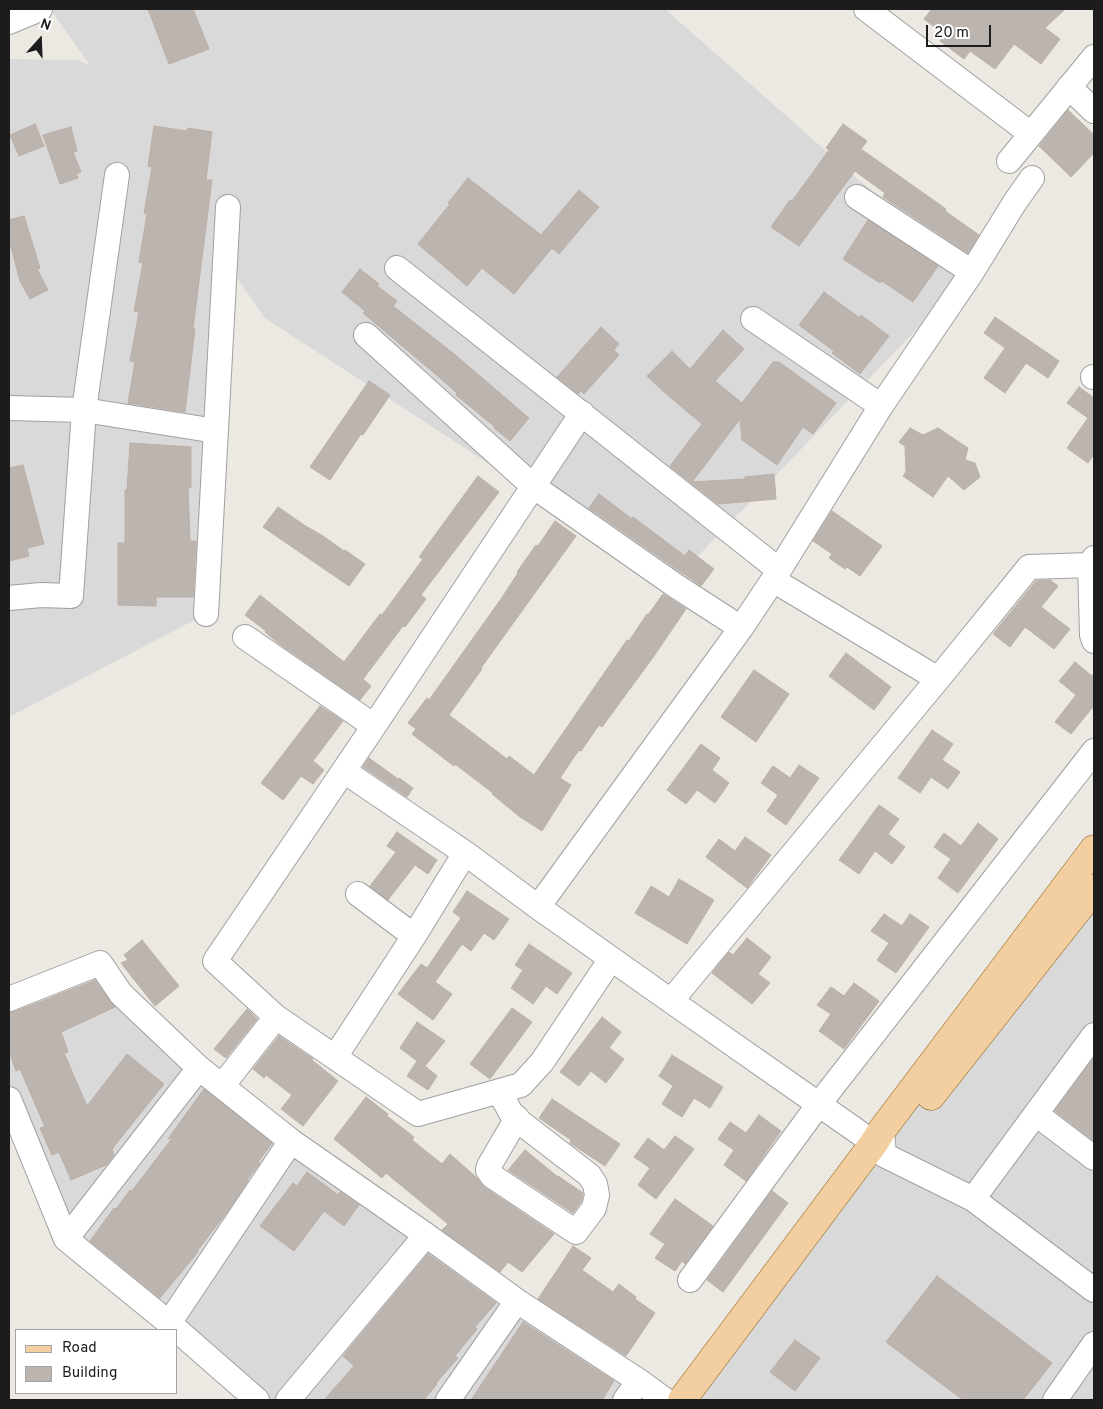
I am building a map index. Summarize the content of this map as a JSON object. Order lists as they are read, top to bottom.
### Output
{
  "legend": ["Road", "Building"],
  "scale_bar": "20 m",
  "north": "top"
}
